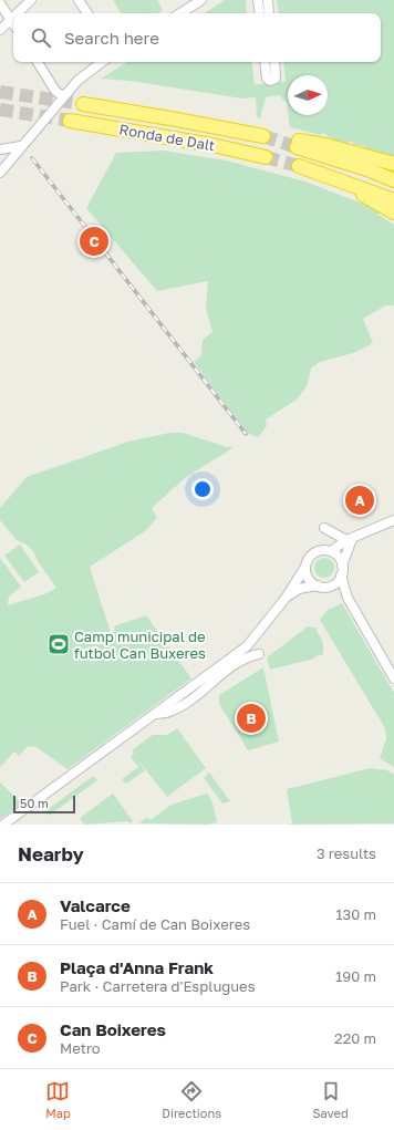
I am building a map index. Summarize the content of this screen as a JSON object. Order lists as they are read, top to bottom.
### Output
{
  "streets": {
    "highway": ["Ronda de Dalt"]
  },
  "places": {
    "sports": ["Camp municipal de futbol Can Buxeres"]
  },
  "scale_bar": "50 m",
  "north": "right",
  "page": {
    "search": "Search here",
    "pins": ["C", "A", "B"],
    "scale": "50 m",
    "heading": ["Nearby", "3 results"],
    "list": [
      {
        "mark": "A",
        "name": "Valcarce",
        "note": "Fuel · Camí de Can Boixeres",
        "value": "130 m"
      },
      {
        "mark": "B",
        "name": "Plaça d'Anna Frank",
        "note": "Park · Carretera d'Esplugues",
        "value": "190 m"
      },
      {
        "mark": "C",
        "name": "Can Boixeres",
        "note": "Metro",
        "value": "220 m"
      }
    ],
    "nav": ["Map", "Directions", "Saved"]
  }
}
